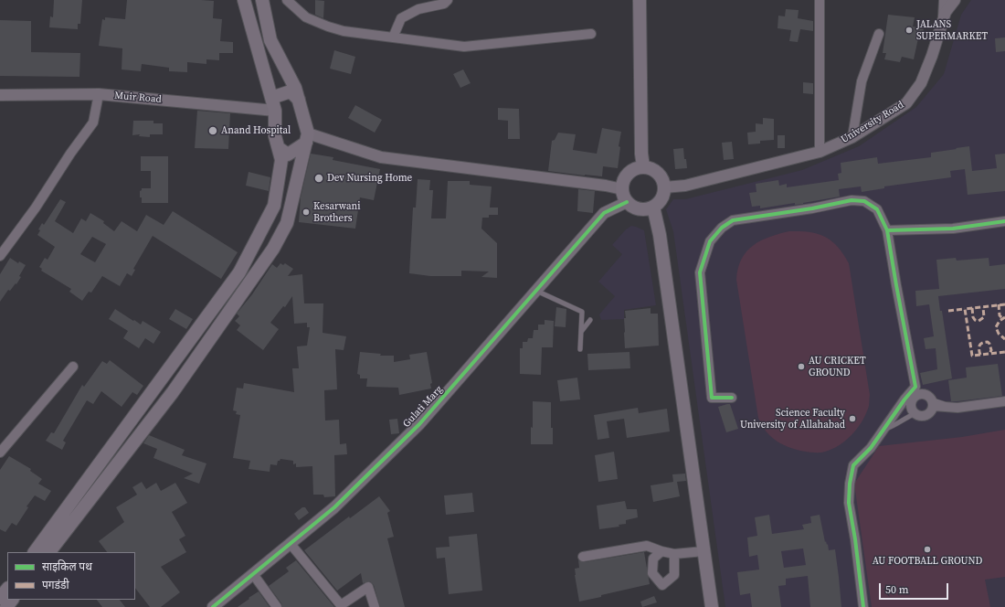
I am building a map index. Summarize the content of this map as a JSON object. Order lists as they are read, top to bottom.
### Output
{
  "streets": {
    "street": ["Muir Road", "University Road", "Gulati Marg"]
  },
  "crossings": [
    ["University Road", "Gulati Marg"]
  ],
  "places": [
    "JALANS SUPERMARKET",
    "Anand Hospital",
    "Dev Nursing Home",
    "Kesarwani Brothers",
    "AU CRICKET GROUND",
    "Science Faculty University of Allahabad",
    "AU FOOTBALL GROUND"
  ],
  "legend": ["साइकिल पथ", "पगडंडी"],
  "scale_bar": "50 m"
}
